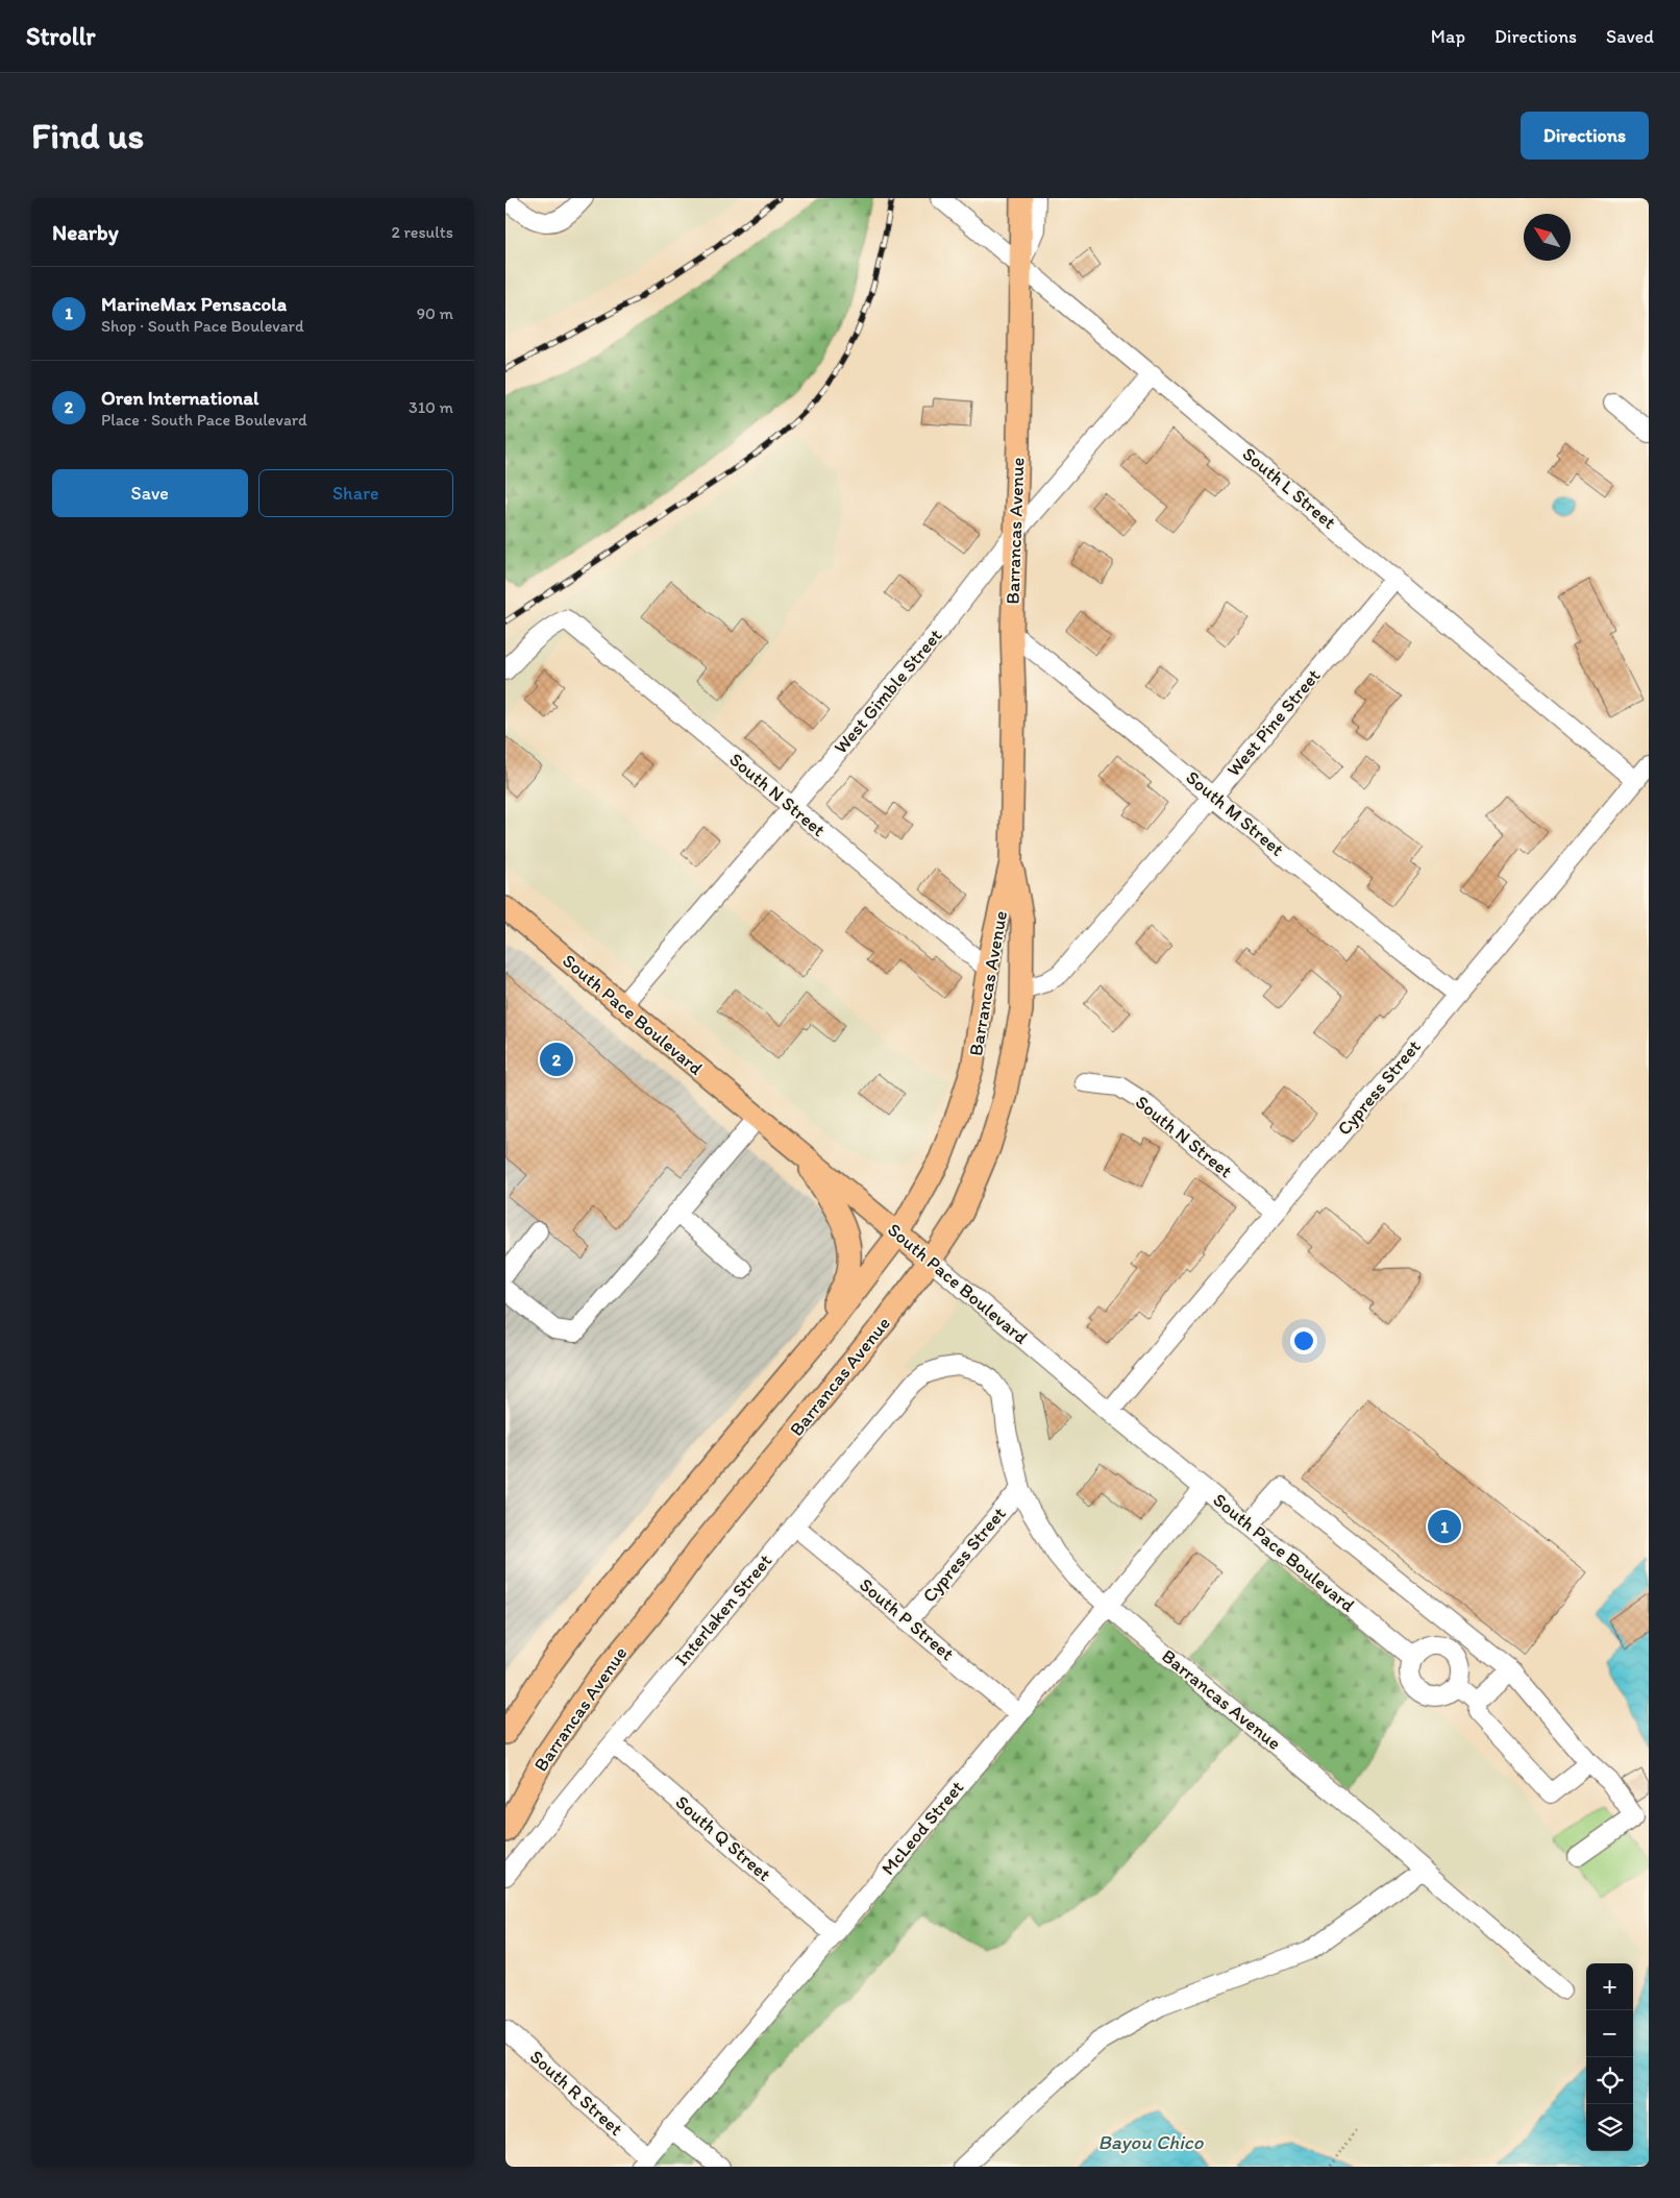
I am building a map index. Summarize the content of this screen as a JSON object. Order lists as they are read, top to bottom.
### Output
{
  "streets": {
    "main road": ["Barrancas Avenue", "South Pace Boulevard"],
    "street": [
      "South L Street",
      "West Gimble Street",
      "West Pine Street",
      "South N Street",
      "South M Street",
      "Cypress Street",
      "Interlaken Street",
      "South P Street",
      "McLeod Street",
      "South Q Street",
      "South R Street"
    ]
  },
  "crossings": [
    ["South L Street", "Barrancas Avenue"],
    ["South L Street", "West Gimble Street"],
    ["South L Street", "West Pine Street"],
    ["South L Street", "Cypress Street"],
    ["Barrancas Avenue", "West Gimble Street"],
    ["Barrancas Avenue", "West Pine Street"],
    ["Barrancas Avenue", "South N Street"],
    ["Barrancas Avenue", "South M Street"],
    ["Barrancas Avenue", "South Pace Boulevard"],
    ["Barrancas Avenue", "Cypress Street"],
    ["Barrancas Avenue", "Interlaken Street"],
    ["Barrancas Avenue", "McLeod Street"],
    ["West Gimble Street", "South N Street"],
    ["West Gimble Street", "South Pace Boulevard"],
    ["West Pine Street", "South M Street"],
    ["South N Street", "Cypress Street"],
    ["South M Street", "Cypress Street"],
    ["South Pace Boulevard", "Cypress Street"],
    ["South Pace Boulevard", "McLeod Street"],
    ["Cypress Street", "South P Street"],
    ["Interlaken Street", "South P Street"],
    ["Interlaken Street", "South Q Street"],
    ["South P Street", "McLeod Street"],
    ["McLeod Street", "South Q Street"],
    ["McLeod Street", "South R Street"]
  ],
  "water": ["Bayou Chico"],
  "north": "top left",
  "page": {
    "header": "Strollr",
    "nav": ["Map", "Directions", "Saved"],
    "buttons": [
      "Directions",
      ["Save", "Share"]
    ],
    "title": "Find us",
    "heading": ["Nearby", "2 results"],
    "list": [
      {
        "mark": "1",
        "name": "MarineMax Pensacola",
        "note": "Shop · South Pace Boulevard",
        "value": "90 m"
      },
      {
        "mark": "2",
        "name": "Oren International",
        "note": "Place · South Pace Boulevard",
        "value": "310 m"
      }
    ],
    "pins": ["2", "1"],
    "map_buttons": ["+", "−"]
  }
}
